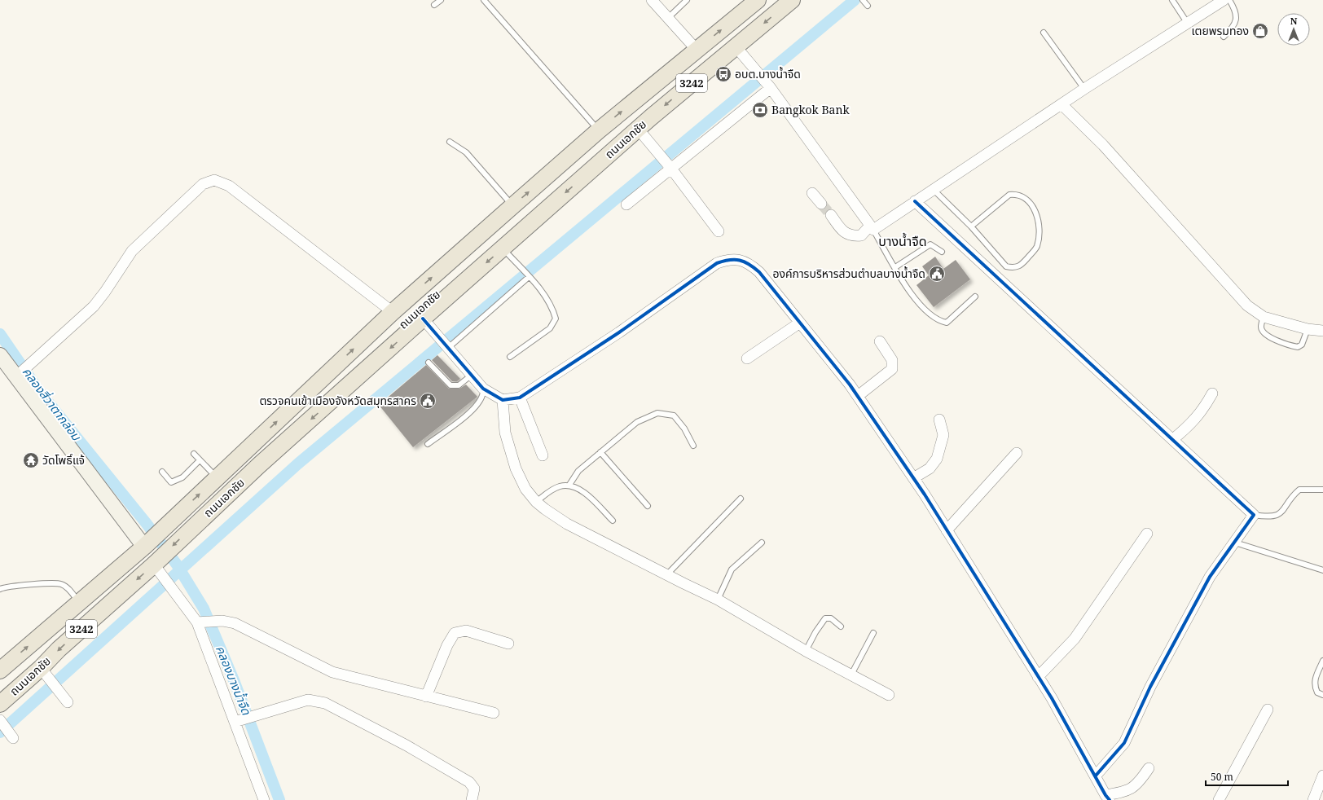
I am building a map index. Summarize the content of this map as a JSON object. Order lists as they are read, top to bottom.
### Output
{
  "streets": {
    "main road": ["3242", "ถนนเอกชัย"]
  },
  "districts": ["บางน้ำจืด"],
  "water": ["คลองสี่วาตากล่อม", "คลองบางน้ำจืด"],
  "places": {
    "shop": ["เตยพรมทอง"],
    "bus stop": ["อบต.บางน้ำจืด"],
    "bank": ["Bangkok Bank"],
    "public building": ["องค์การบริหารส่วนตำบลบางน้ำจืด", "ตรวจคนเข้าเมืองจังหวัดสมุทรสาคร"],
    "temple": ["วัดโพธิ์แจ้"]
  },
  "scale_bar": "50 m",
  "north": "top"
}
